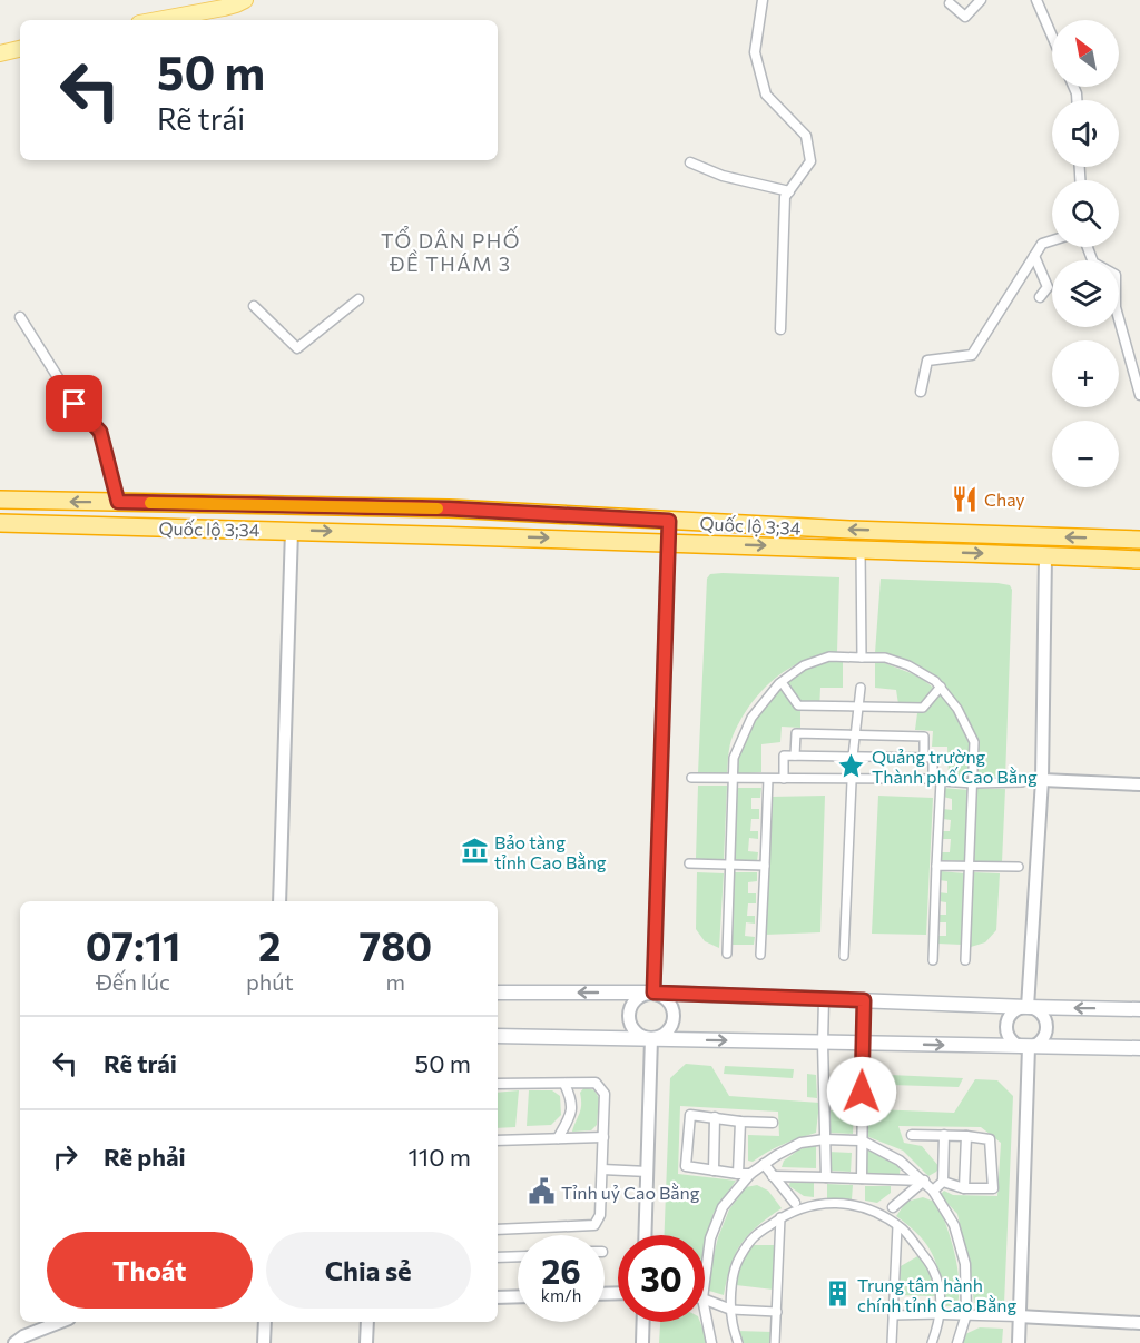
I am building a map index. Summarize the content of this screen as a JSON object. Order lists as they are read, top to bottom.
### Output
{
  "streets": {
    "highway": ["Quốc lộ 3;34"]
  },
  "districts": ["TỔ DÂN PHỐ ĐỀ THÁM 3"],
  "places": {
    "restaurant": ["Chay"],
    "place": ["Quảng trường Thành phố Cao Bằng"],
    "museum": ["Bảo tàng tỉnh Cao Bằng"],
    "public building": ["Tỉnh uỷ Cao Bằng"],
    "building": ["Trung tâm hành chính tỉnh Cao Bằng"]
  },
  "north": "top left",
  "page": {
    "map_buttons": ["+", "−"],
    "turn": ["50 m", "Rẽ trái"],
    "eta": [
      "07:11",
      "Đến lúc",
      "2",
      "phút",
      "780",
      "m"
    ],
    "list": [
      {
        "name": "Rẽ trái",
        "value": "50 m"
      },
      {
        "name": "Rẽ phải",
        "value": "110 m"
      }
    ],
    "buttons": ["Thoát", "Chia sẻ"],
    "speed": "26 km/h",
    "limit": "30"
  }
}
